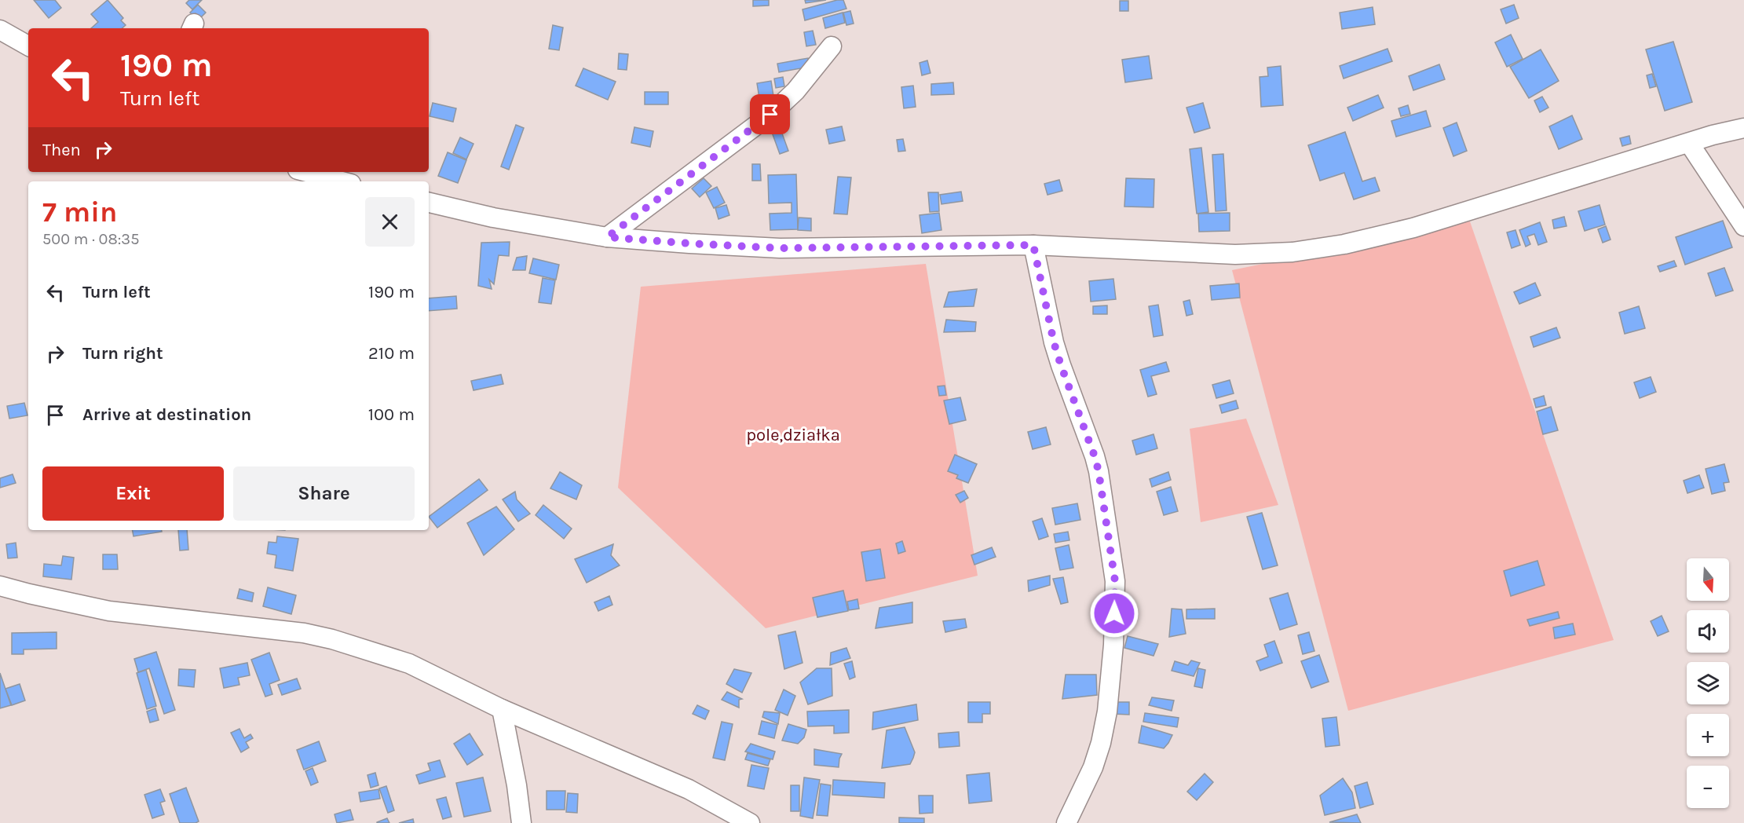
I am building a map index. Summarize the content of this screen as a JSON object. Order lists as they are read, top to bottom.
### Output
{
  "parks": ["pole,działka"],
  "north": "bottom",
  "page": {
    "turn": ["190 m", "Turn left"],
    "then": "Then",
    "heading": ["7 min", "500 m · 08:35"],
    "list": [
      {
        "name": "Turn left",
        "value": "190 m"
      },
      {
        "name": "Turn right",
        "value": "210 m"
      },
      {
        "name": "Arrive at destination",
        "value": "100 m"
      }
    ],
    "buttons": ["Exit", "Share"],
    "map_buttons": ["+", "−"]
  }
}
